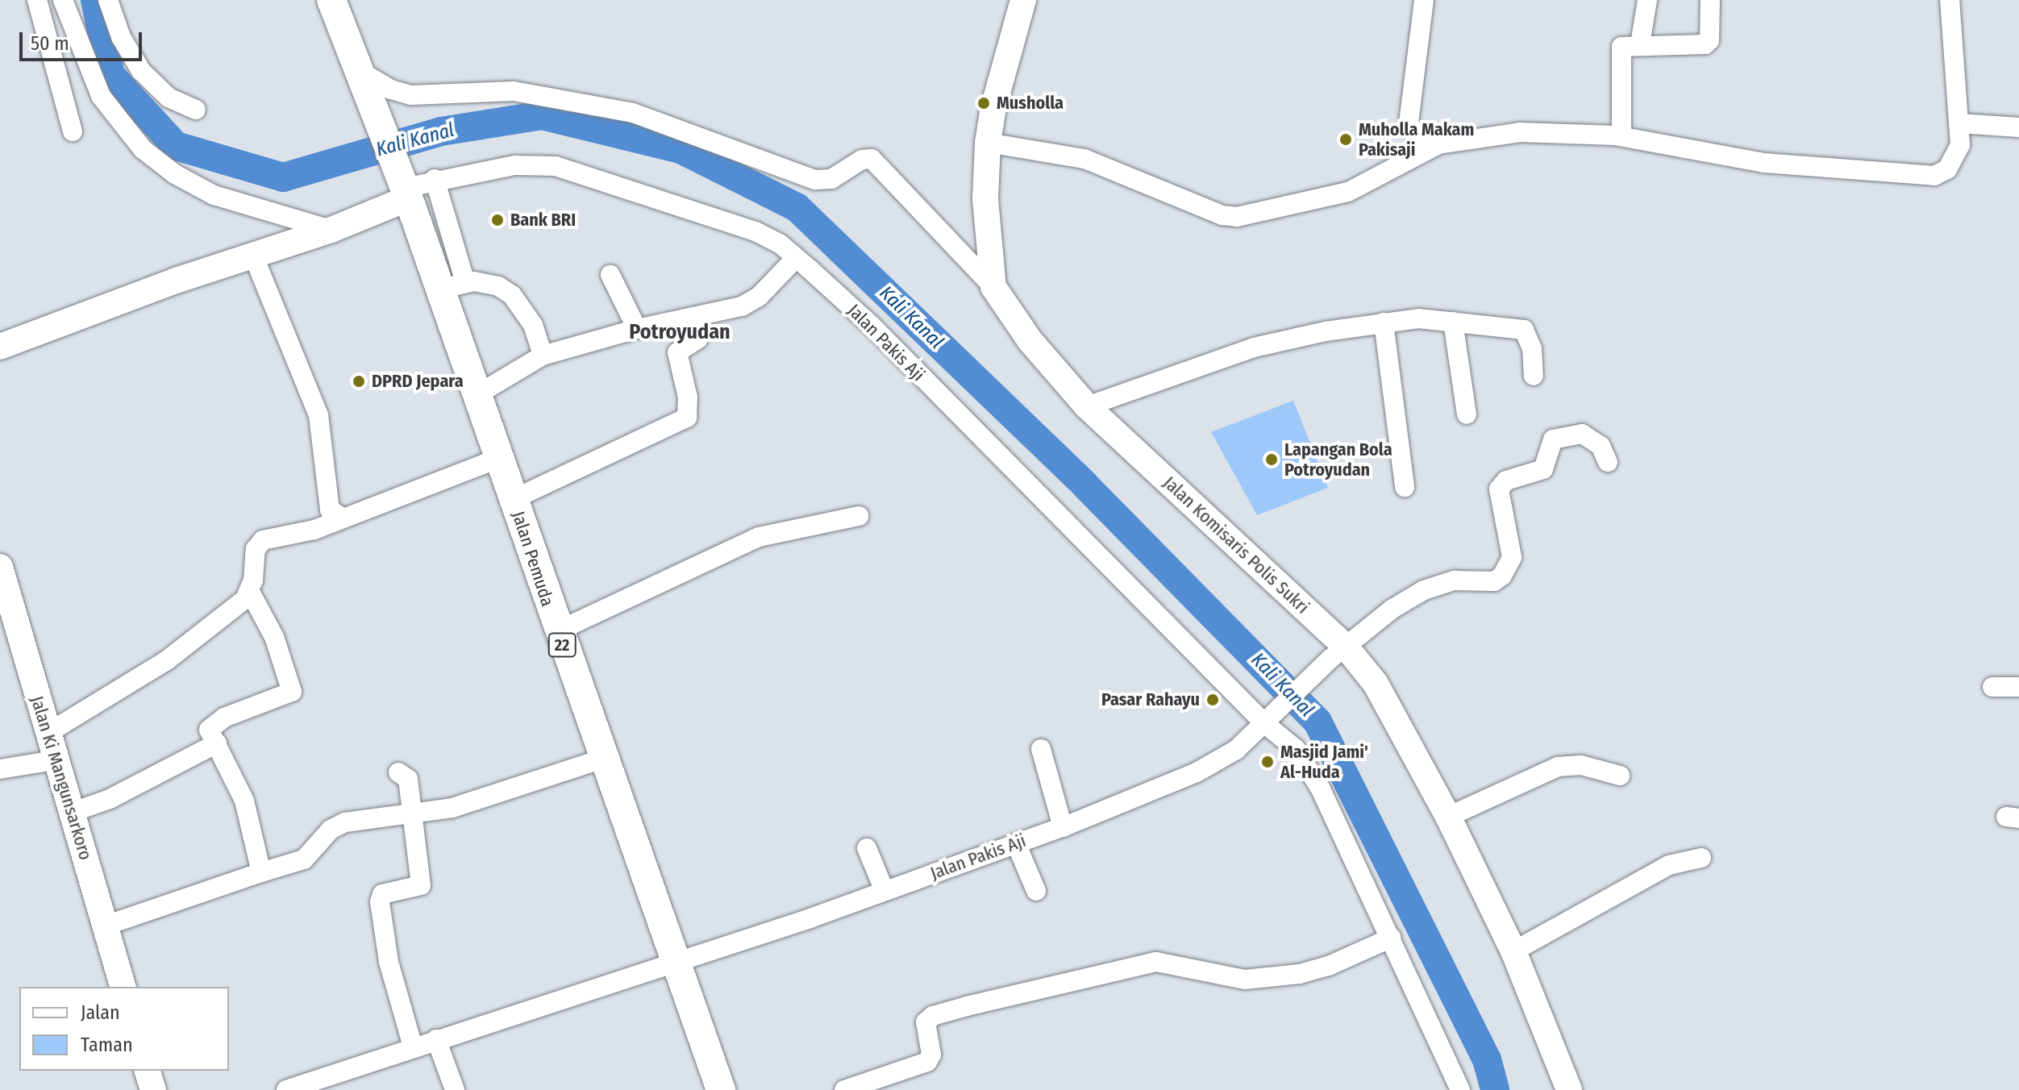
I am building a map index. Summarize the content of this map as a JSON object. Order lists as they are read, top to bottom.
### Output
{
  "streets": {
    "highway": ["Jalan Pemuda", "22"],
    "main road": ["Jalan Komisaris Polis Sukri", "Jalan Ki Mangunsarkoro"],
    "street": ["Jalan Pakis Aji"]
  },
  "crossings": [
    ["Jalan Pakis Aji", "Jalan Pemuda"],
    ["Jalan Pakis Aji", "22"],
    ["Jalan Pemuda", "22"]
  ],
  "districts": ["Potroyudan"],
  "water": ["Kali Kanal"],
  "places": [
    "Musholla",
    "Muholla Makam Pakisaji",
    "Bank BRI",
    "DPRD Jepara",
    "Lapangan Bola Potroyudan",
    "Pasar Rahayu",
    "Masjid Jami' Al-Huda"
  ],
  "legend": ["Jalan", "Taman"],
  "scale_bar": "50 m"
}
